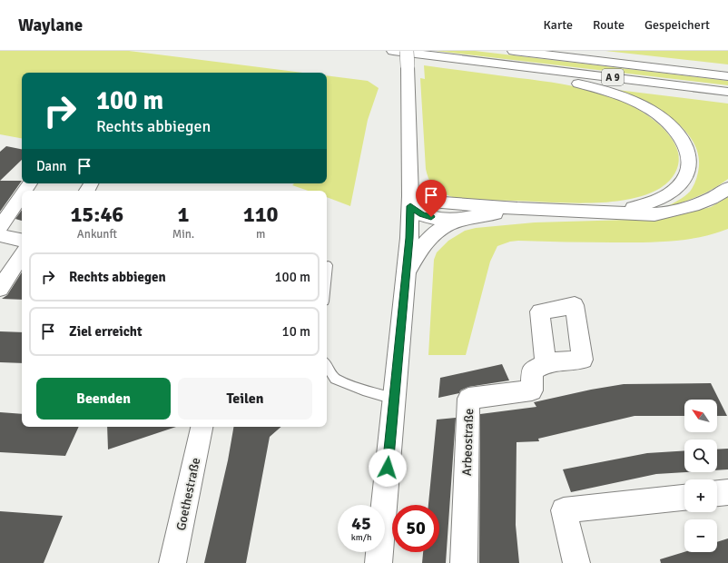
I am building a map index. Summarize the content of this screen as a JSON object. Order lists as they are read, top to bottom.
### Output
{
  "streets": {
    "main road": ["A 9"],
    "street": ["Arbeostraße", "Goethestraße"]
  },
  "north": "top left",
  "page": {
    "header": "Waylane",
    "nav": ["Karte", "Route", "Gespeichert"],
    "turn": ["100 m", "Rechts abbiegen"],
    "then": "Dann",
    "eta": [
      "15:46",
      "Ankunft",
      "1",
      "Min.",
      "110",
      "m"
    ],
    "list": [
      {
        "name": "Rechts abbiegen",
        "value": "100 m"
      },
      {
        "name": "Ziel erreicht",
        "value": "10 m"
      }
    ],
    "buttons": ["Beenden", "Teilen"],
    "map_buttons": ["+", "−"],
    "speed": "45 km/h",
    "limit": "50"
  }
}
